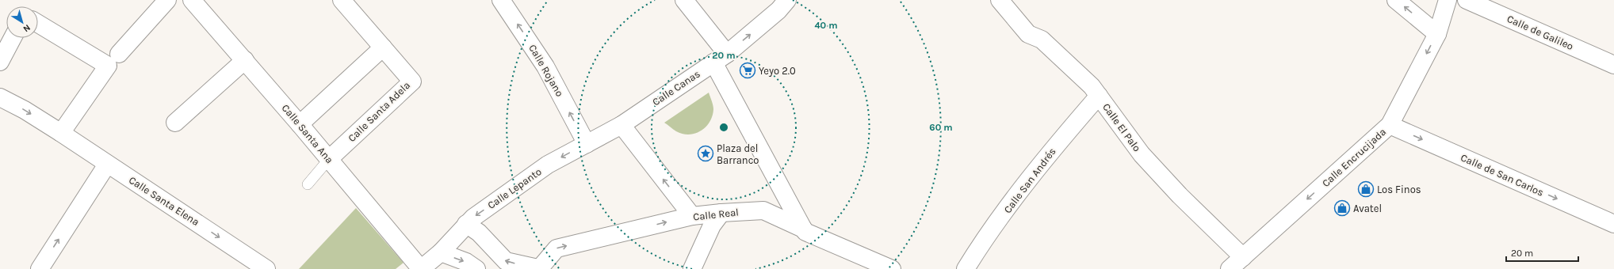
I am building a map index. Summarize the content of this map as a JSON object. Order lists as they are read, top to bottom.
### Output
{
  "streets": {
    "street": [
      "Calle de Galileo",
      "Calle Rojano",
      "Calle Canas",
      "Calle Santa Adela",
      "Calle El Palo",
      "Calle Santa Ana",
      "Calle Encrucijada",
      "Calle de San Carlos",
      "Calle San Andrés",
      "Calle Lepanto",
      "Calle Santa Elena",
      "Calle Real"
    ]
  },
  "crossings": [
    ["Calle Rojano", "Calle Lepanto"],
    ["Calle Canas", "Calle Lepanto"],
    ["Calle Santa Adela", "Calle Santa Ana"],
    ["Calle El Palo", "Calle Encrucijada"],
    ["Calle El Palo", "Calle San Andrés"],
    ["Calle Santa Ana", "Calle Lepanto"],
    ["Calle Encrucijada", "Calle de San Carlos"]
  ],
  "one_way": [
    "Calle Rojano",
    "Calle Canas",
    "Calle Encrucijada",
    "Calle de San Carlos",
    "Calle Lepanto",
    "Calle Santa Elena",
    "Calle Real"
  ],
  "places": {
    "supermarket": ["Yeyo 2.0"],
    "place": ["Plaza del Barranco"],
    "shop": ["Los Finos", "Avatel"]
  },
  "scale_bar": "20 m",
  "north": "bottom right",
  "rings": ["40 m", "20 m", "60 m"]
}
